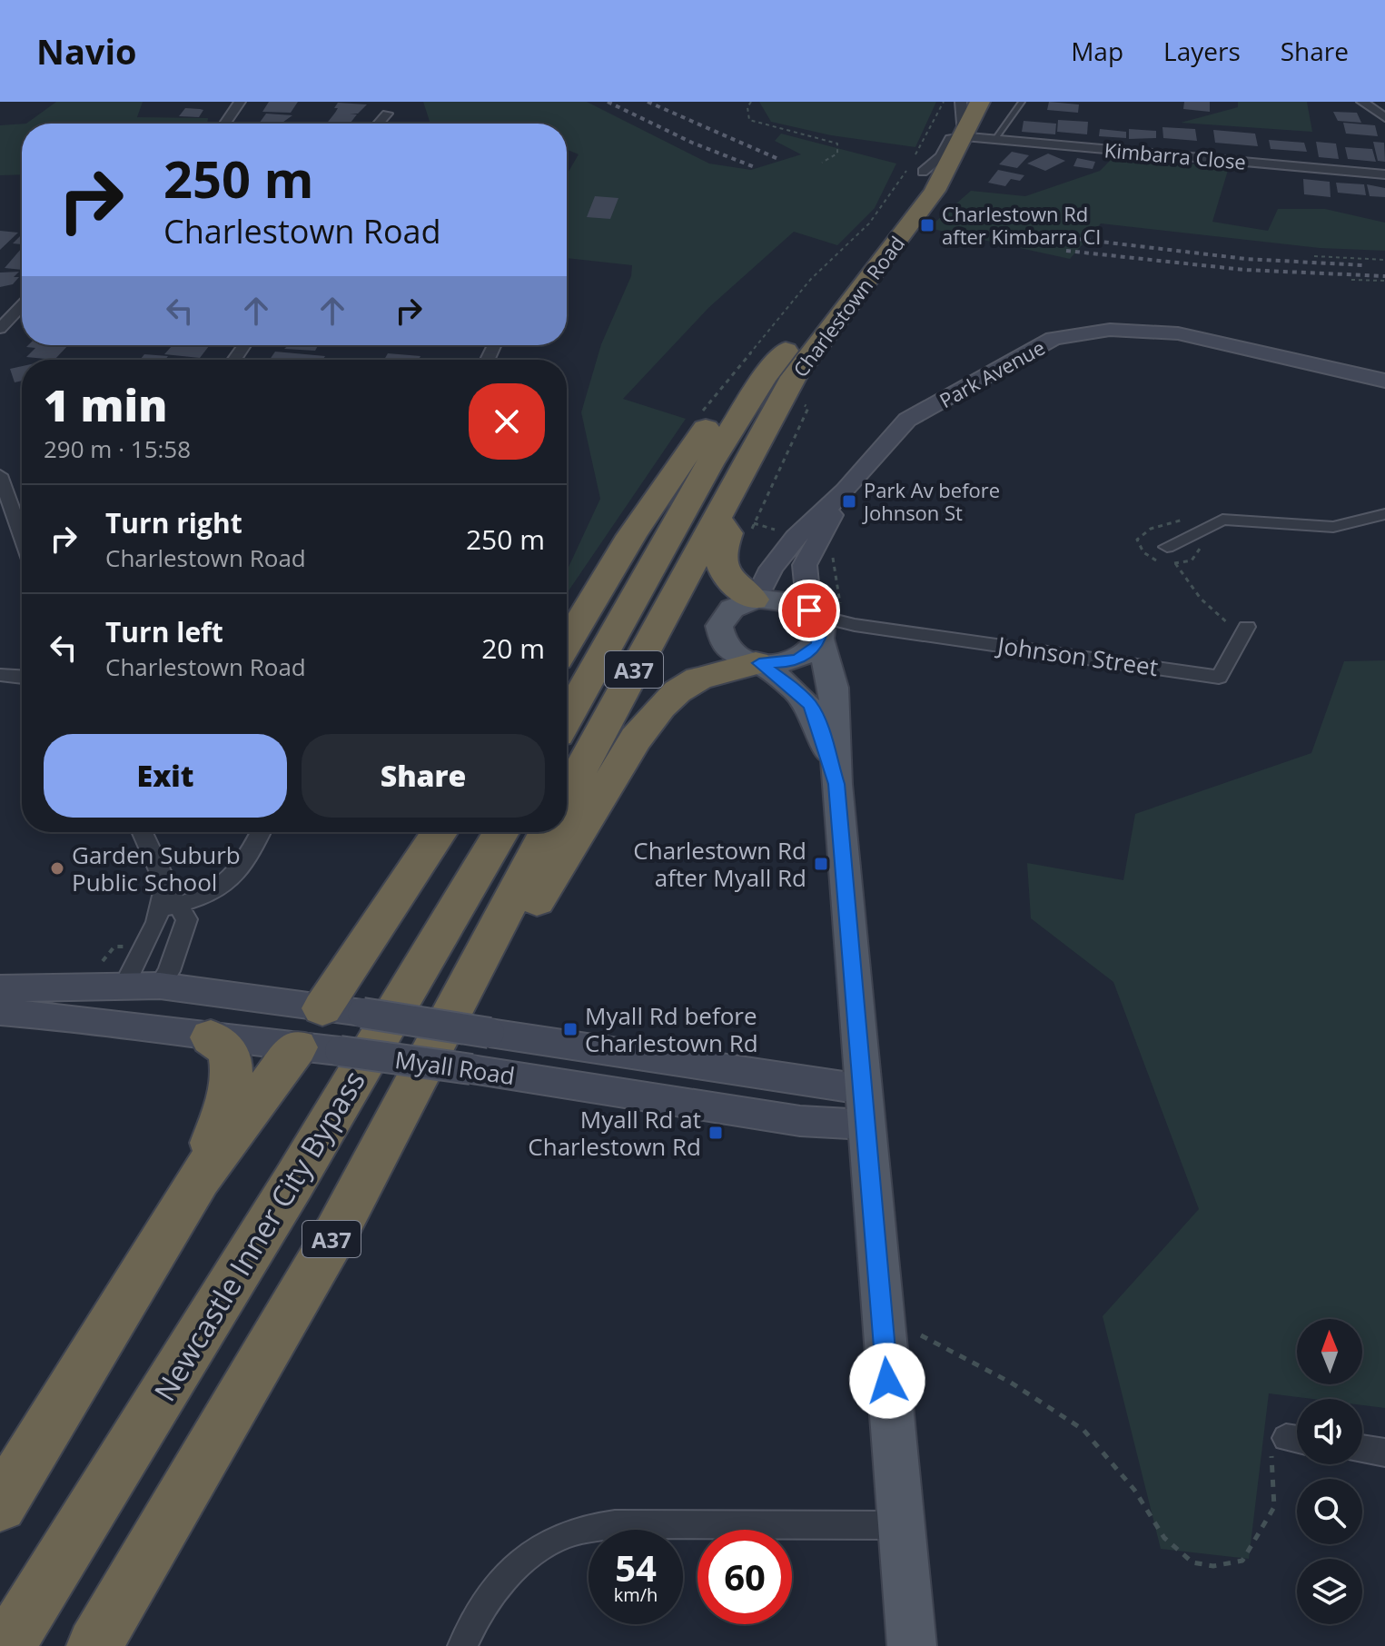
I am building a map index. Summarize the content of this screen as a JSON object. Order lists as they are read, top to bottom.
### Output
{
  "streets": {
    "highway": ["Charlestown Road", "A37", "Newcastle Inner City Bypass"],
    "main road": ["Park Avenue", "Myall Road"],
    "street": ["Kimbarra Close", "Johnson Street"]
  },
  "crossings": [
    ["Kimbarra Close", "Charlestown Road"],
    ["Charlestown Road", "A37"],
    ["Park Avenue", "Johnson Street"]
  ],
  "places": {
    "transit": [
      "Charlestown Rd after Kimbarra Cl",
      "Park Av before Johnson St",
      "Charlestown Rd after Myall Rd",
      "Myall Rd before Charlestown Rd",
      "Myall Rd at Charlestown Rd"
    ],
    "other": ["Garden Suburb Public School"]
  },
  "north": "top",
  "page": {
    "header": "Navio",
    "nav": ["Map", "Layers", "Share"],
    "turn": ["250 m", "Charlestown Road"],
    "heading": ["1 min", "290 m · 15:58"],
    "list": [
      {
        "name": "Turn right",
        "note": "Charlestown Road",
        "value": "250 m"
      },
      {
        "name": "Turn left",
        "note": "Charlestown Road",
        "value": "20 m"
      }
    ],
    "buttons": ["Exit", "Share"],
    "speed": "54 km/h",
    "limit": "60"
  }
}
